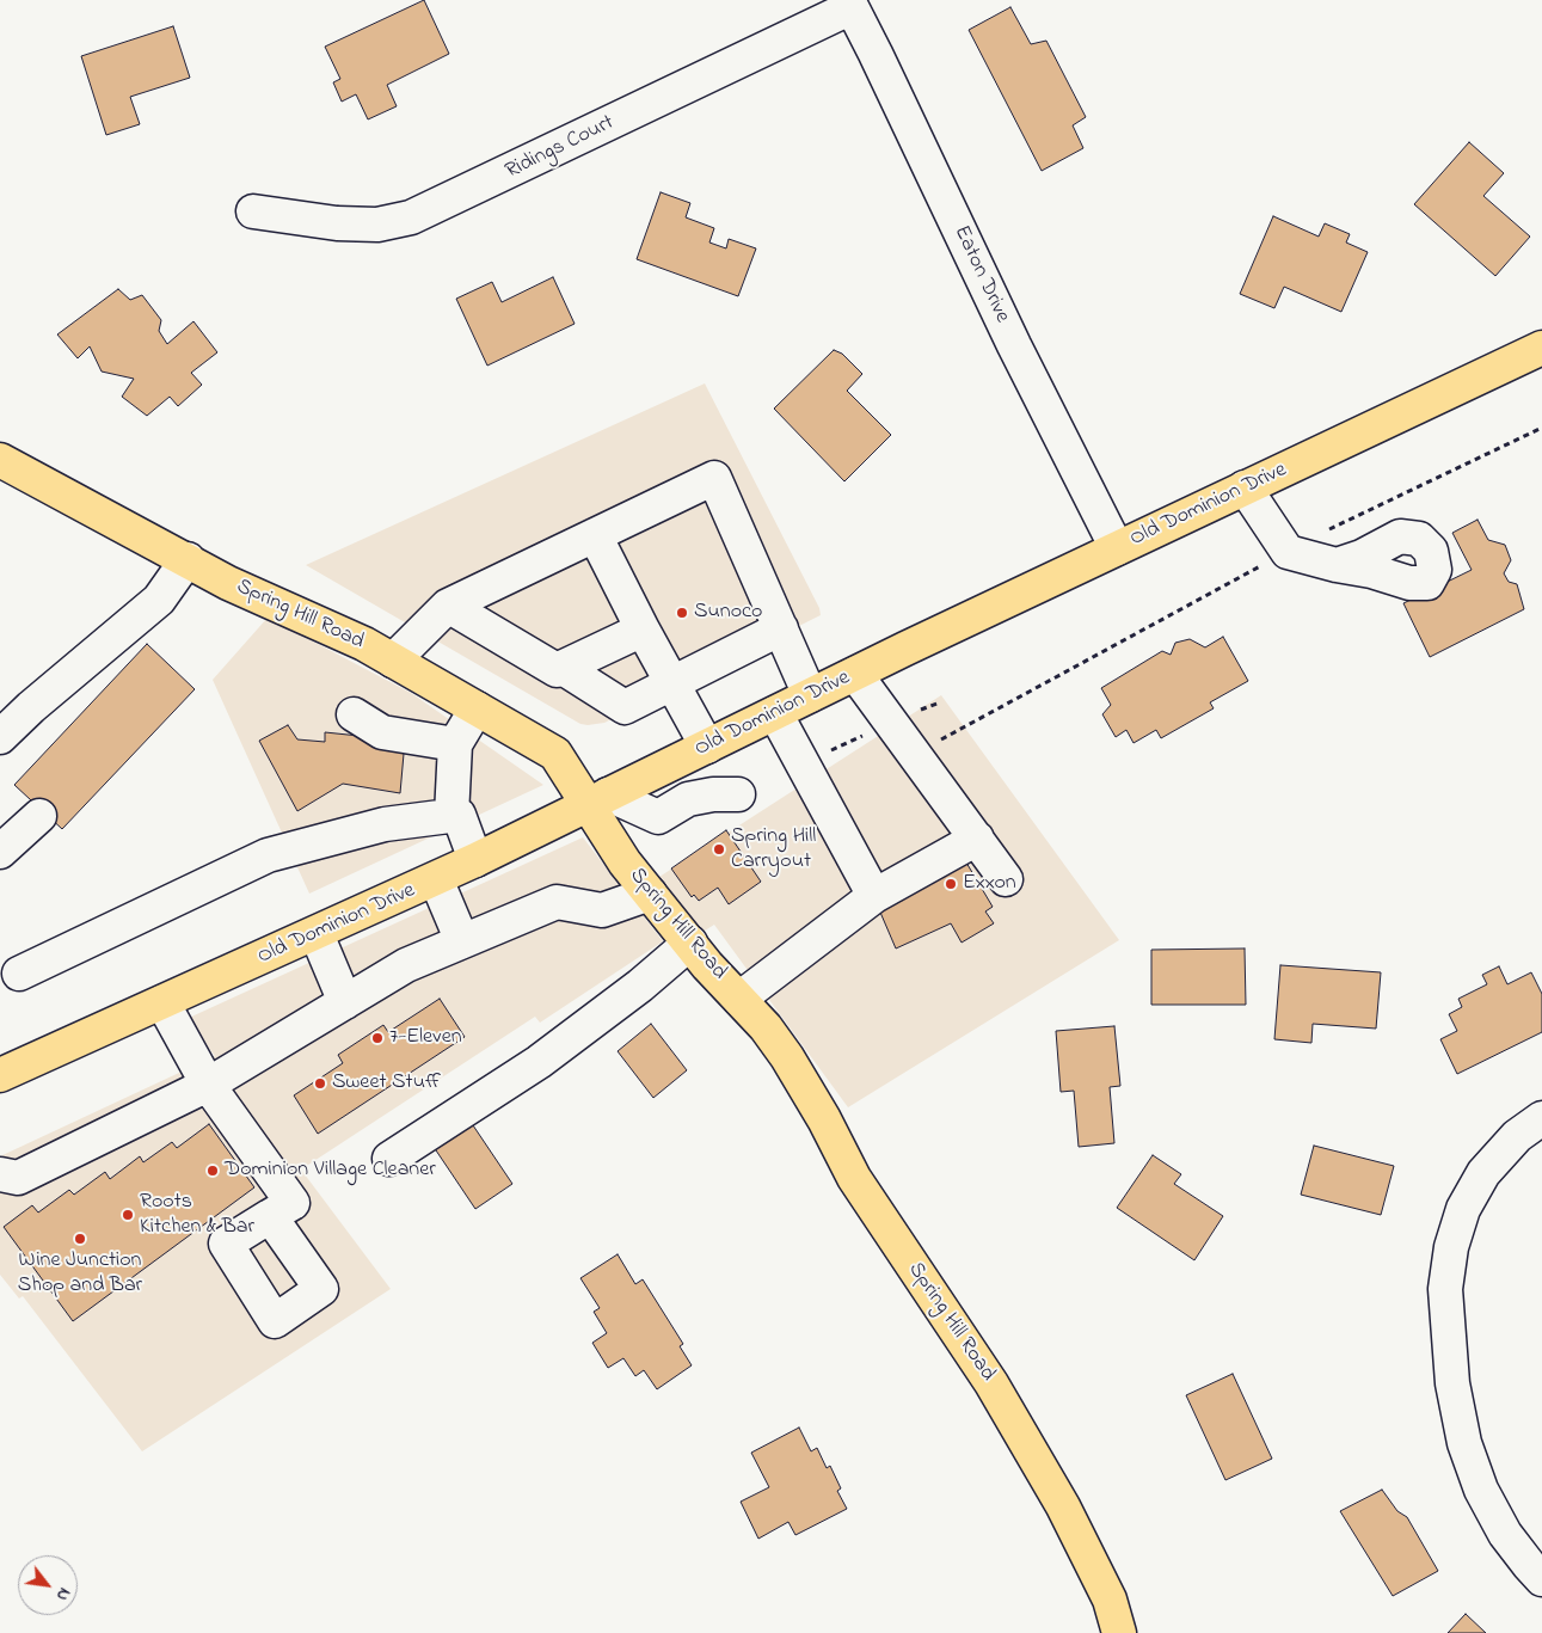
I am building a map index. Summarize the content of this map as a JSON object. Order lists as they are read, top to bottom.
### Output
{
  "streets": {
    "main road": ["Old Dominion Drive", "Spring Hill Road"],
    "street": ["Ridings Court", "Eaton Drive"]
  },
  "crossings": [
    ["Ridings Court", "Eaton Drive"],
    ["Eaton Drive", "Old Dominion Drive"],
    ["Old Dominion Drive", "Spring Hill Road"]
  ],
  "places": [
    "Sunoco",
    "Spring Hill Carryout",
    "Exxon",
    "7-Eleven",
    "Sweet Stuff",
    "Dominion Village Cleaner",
    "Roots Kitchen & Bar",
    "Wine Junction Shop and Bar"
  ],
  "north": "bottom right"
}
